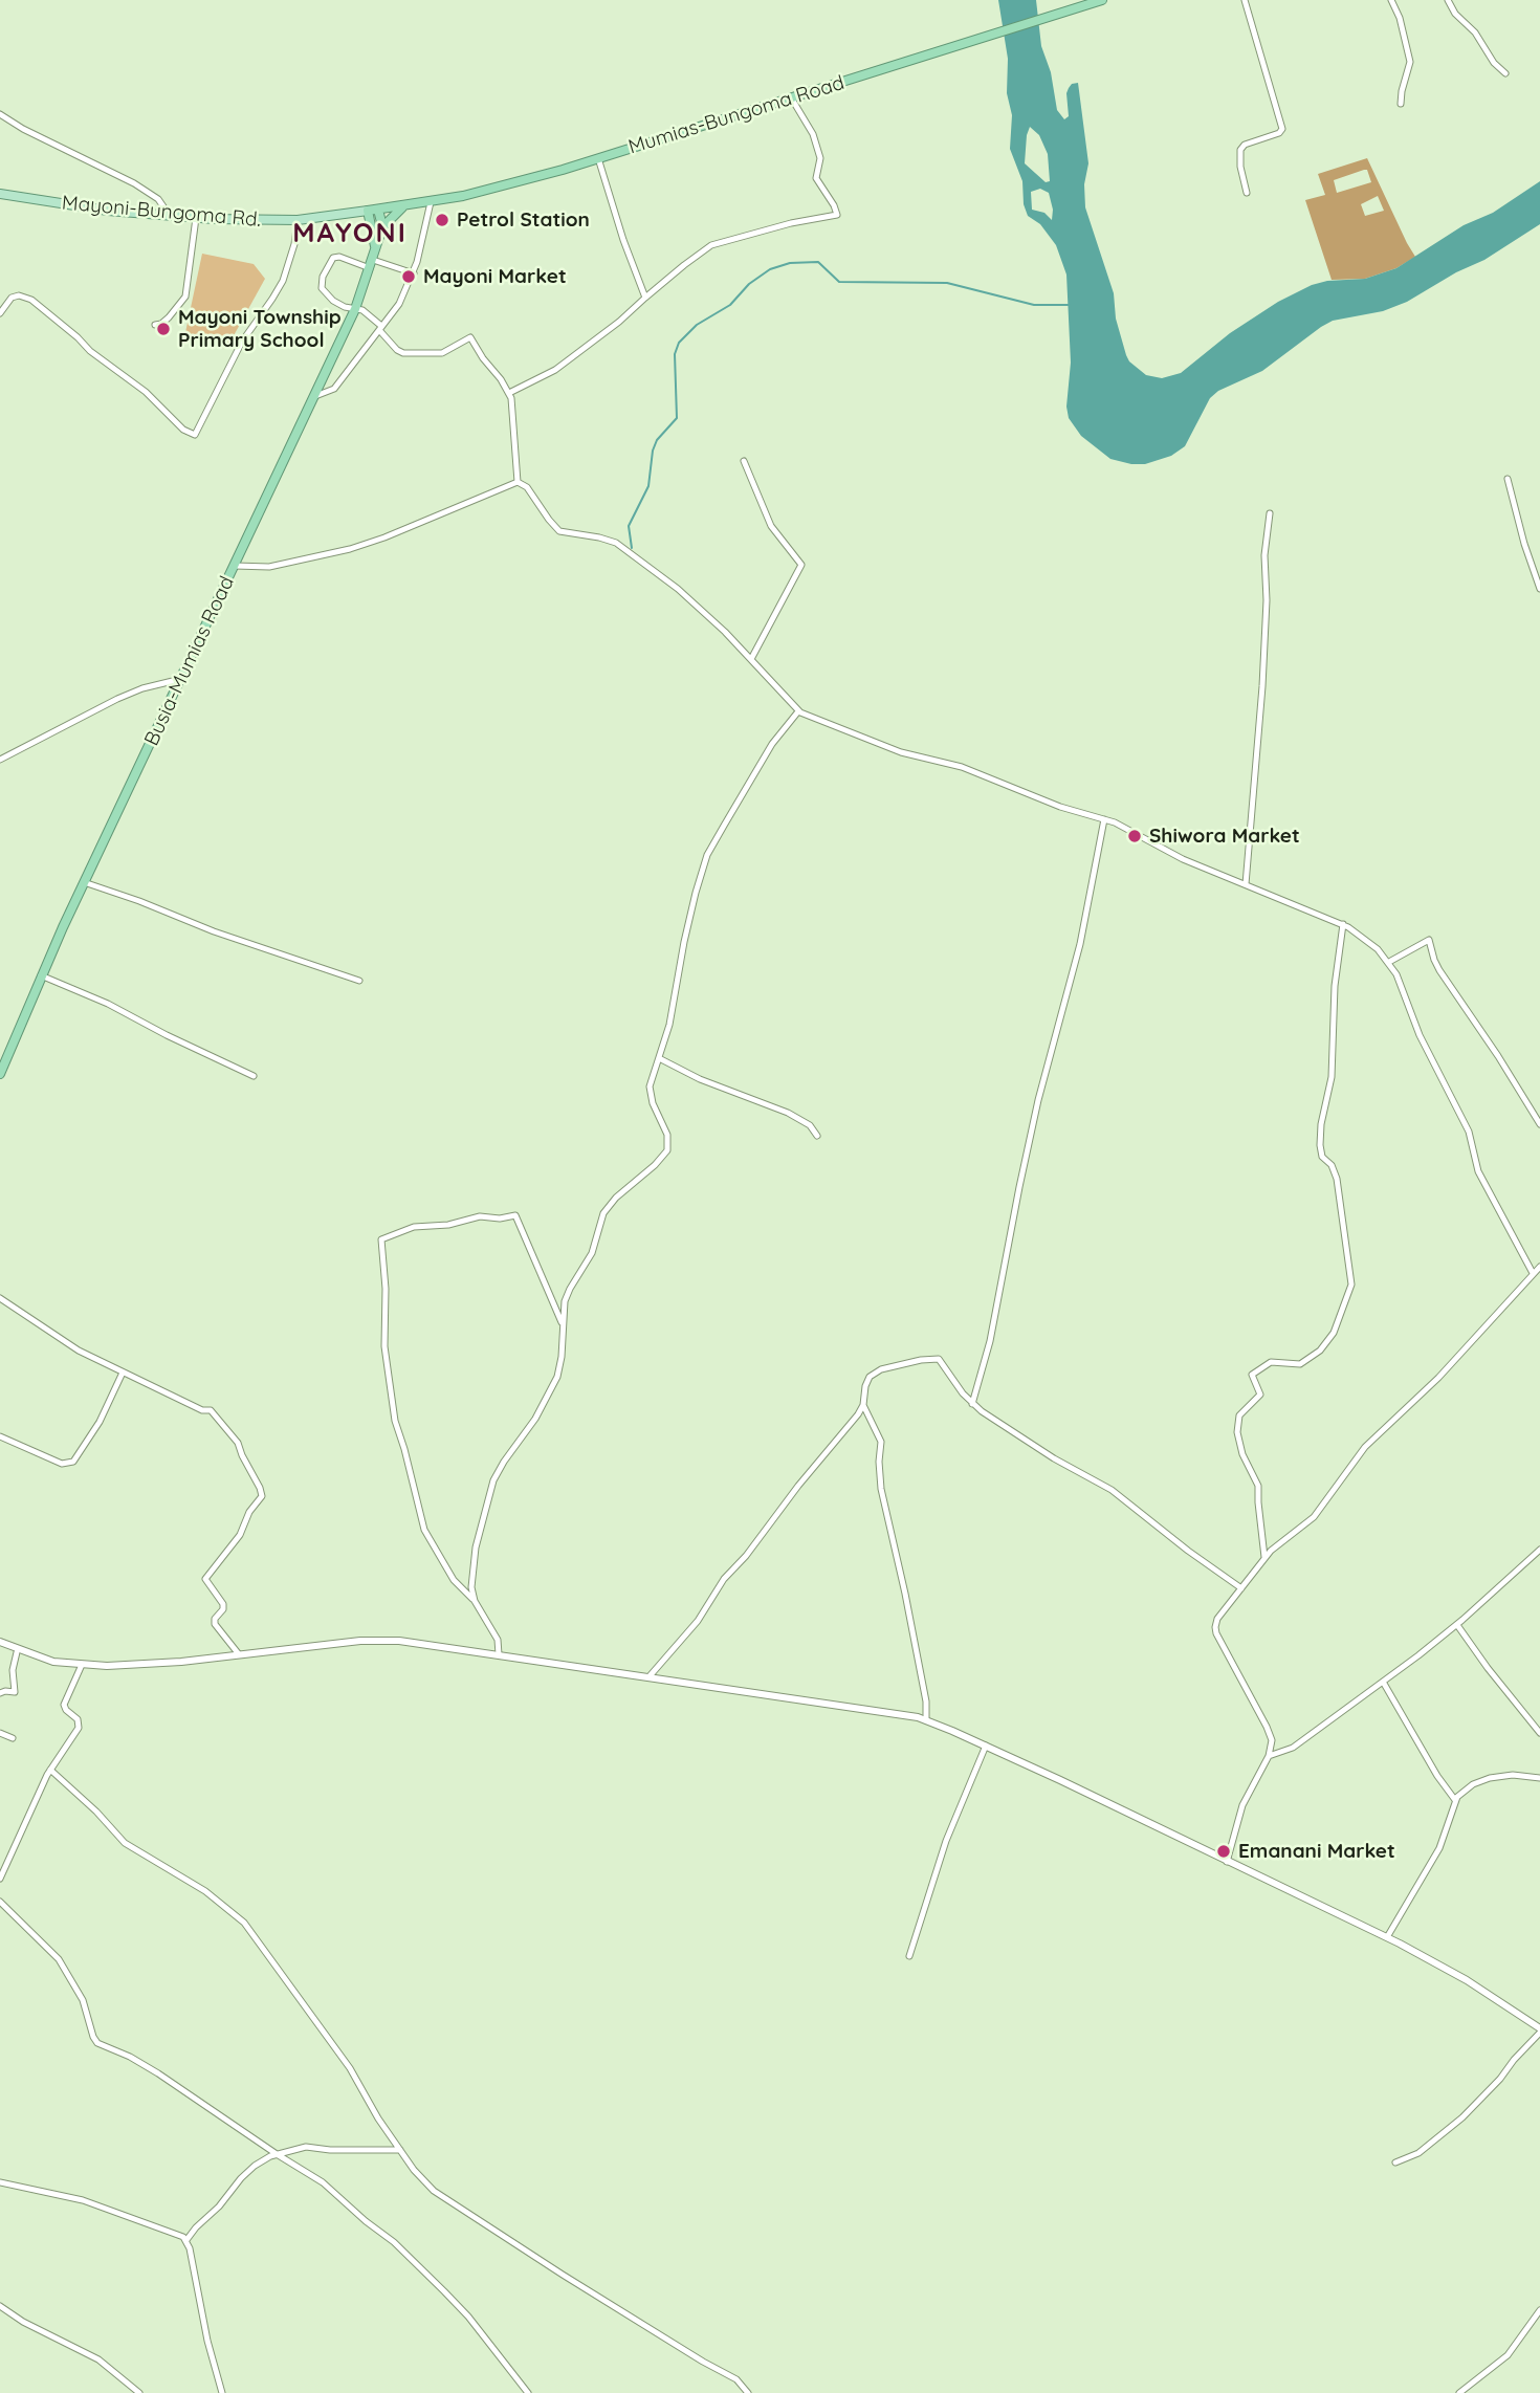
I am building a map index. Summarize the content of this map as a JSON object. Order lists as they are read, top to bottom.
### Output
{
  "streets": {
    "highway": ["Mumias-Bungoma Road", "Busia-Mumias Road"],
    "main road": ["Mayoni-Bungoma Rd."]
  },
  "crossings": [
    ["Mumias-Bungoma Road", "Mayoni-Bungoma Rd."],
    ["Mumias-Bungoma Road", "Busia-Mumias Road"],
    ["Mayoni-Bungoma Rd.", "Busia-Mumias Road"]
  ],
  "districts": ["MAYONI"],
  "places": [
    "Petrol Station",
    "Mayoni Market",
    "Mayoni Township Primary School",
    "Shiwora Market",
    "Emanani Market"
  ]
}
